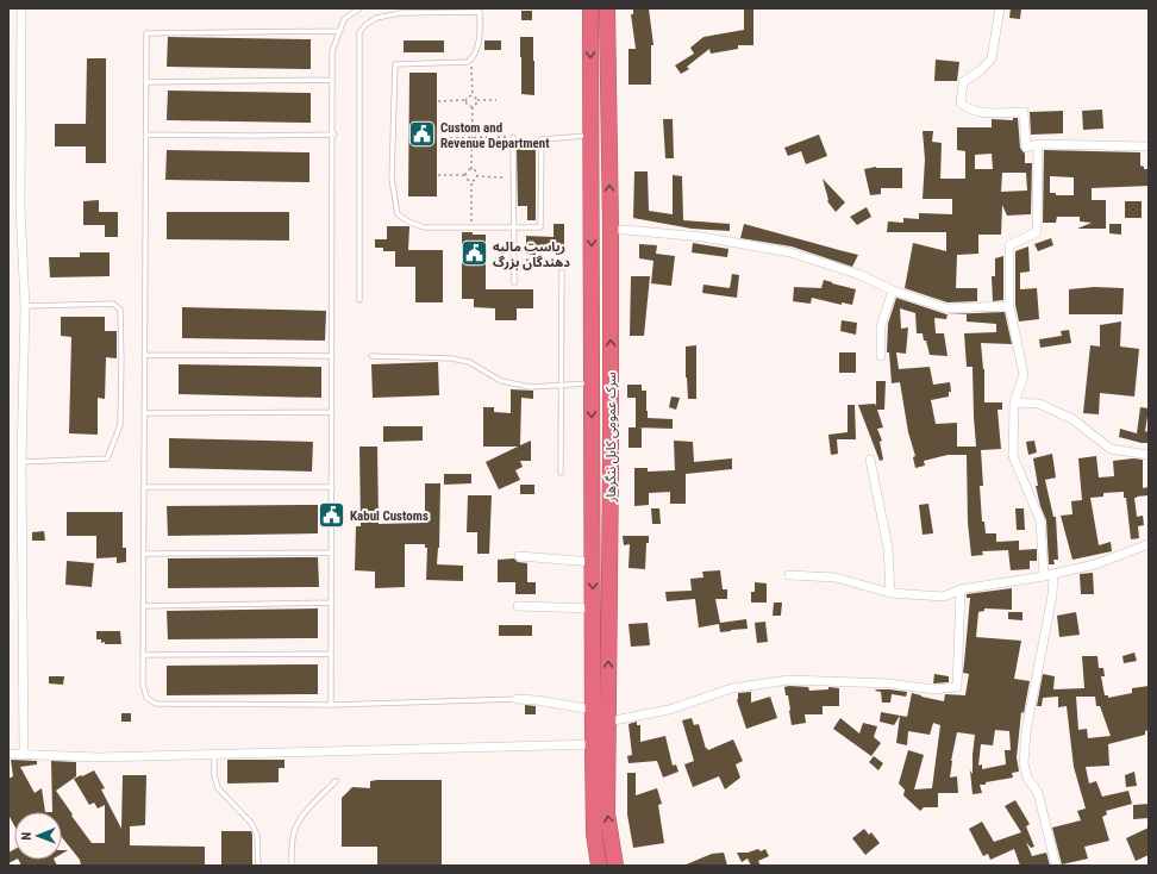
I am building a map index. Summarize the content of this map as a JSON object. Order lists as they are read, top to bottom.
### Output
{
  "streets": {
    "highway": ["سرک عمومی کابل ننگرهار"]
  },
  "places": {
    "public building": ["Custom and Revenue Department", "ریاست مالیه دهندگان بزرگ", "Kabul Customs"]
  },
  "north": "left"
}
